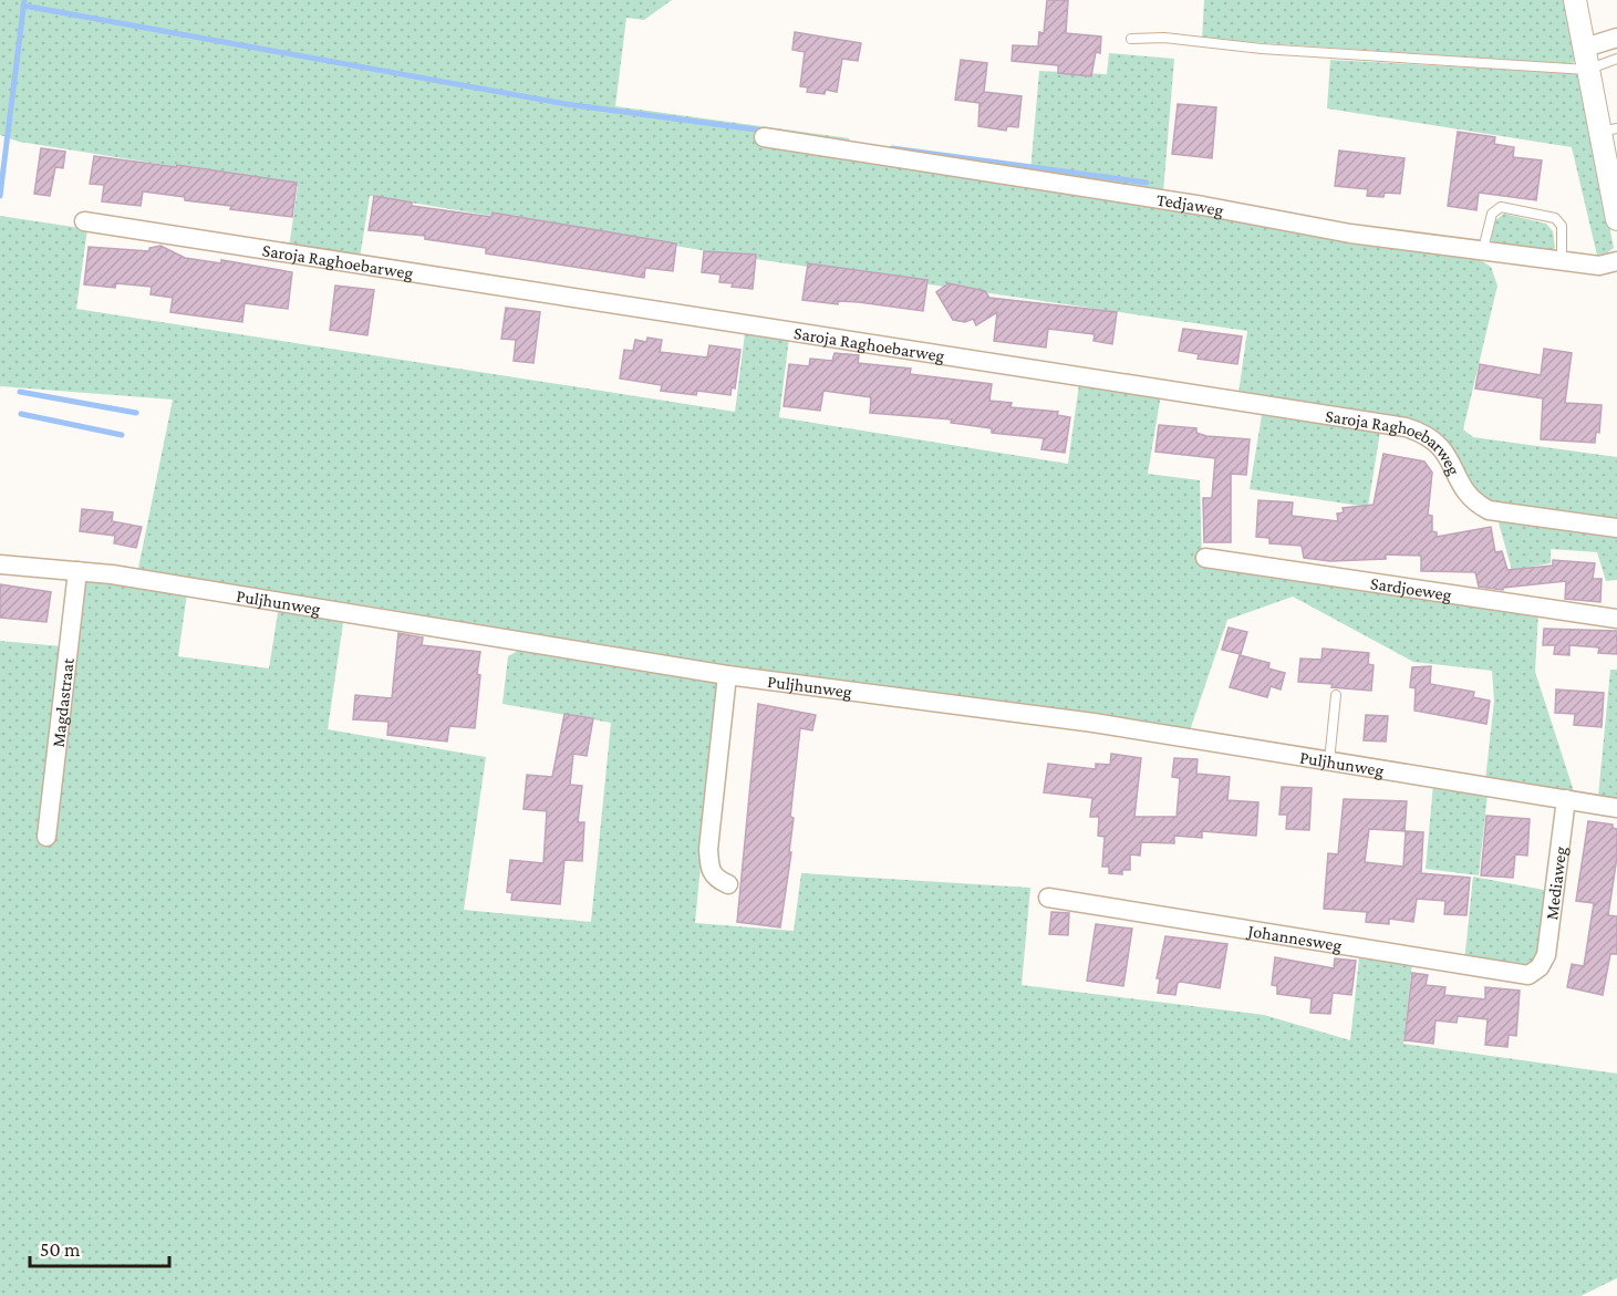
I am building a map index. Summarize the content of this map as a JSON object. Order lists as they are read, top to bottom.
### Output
{
  "streets": {
    "street": [
      "Tedjaweg",
      "Saroja Raghoebarweg",
      "Sardjoeweg",
      "Puljhunweg",
      "Magdastraat",
      "Mediaweg",
      "Johannesweg"
    ]
  },
  "crossings": [
    ["Puljhunweg", "Magdastraat"],
    ["Puljhunweg", "Mediaweg"],
    ["Mediaweg", "Johannesweg"]
  ],
  "scale_bar": "50 m"
}
